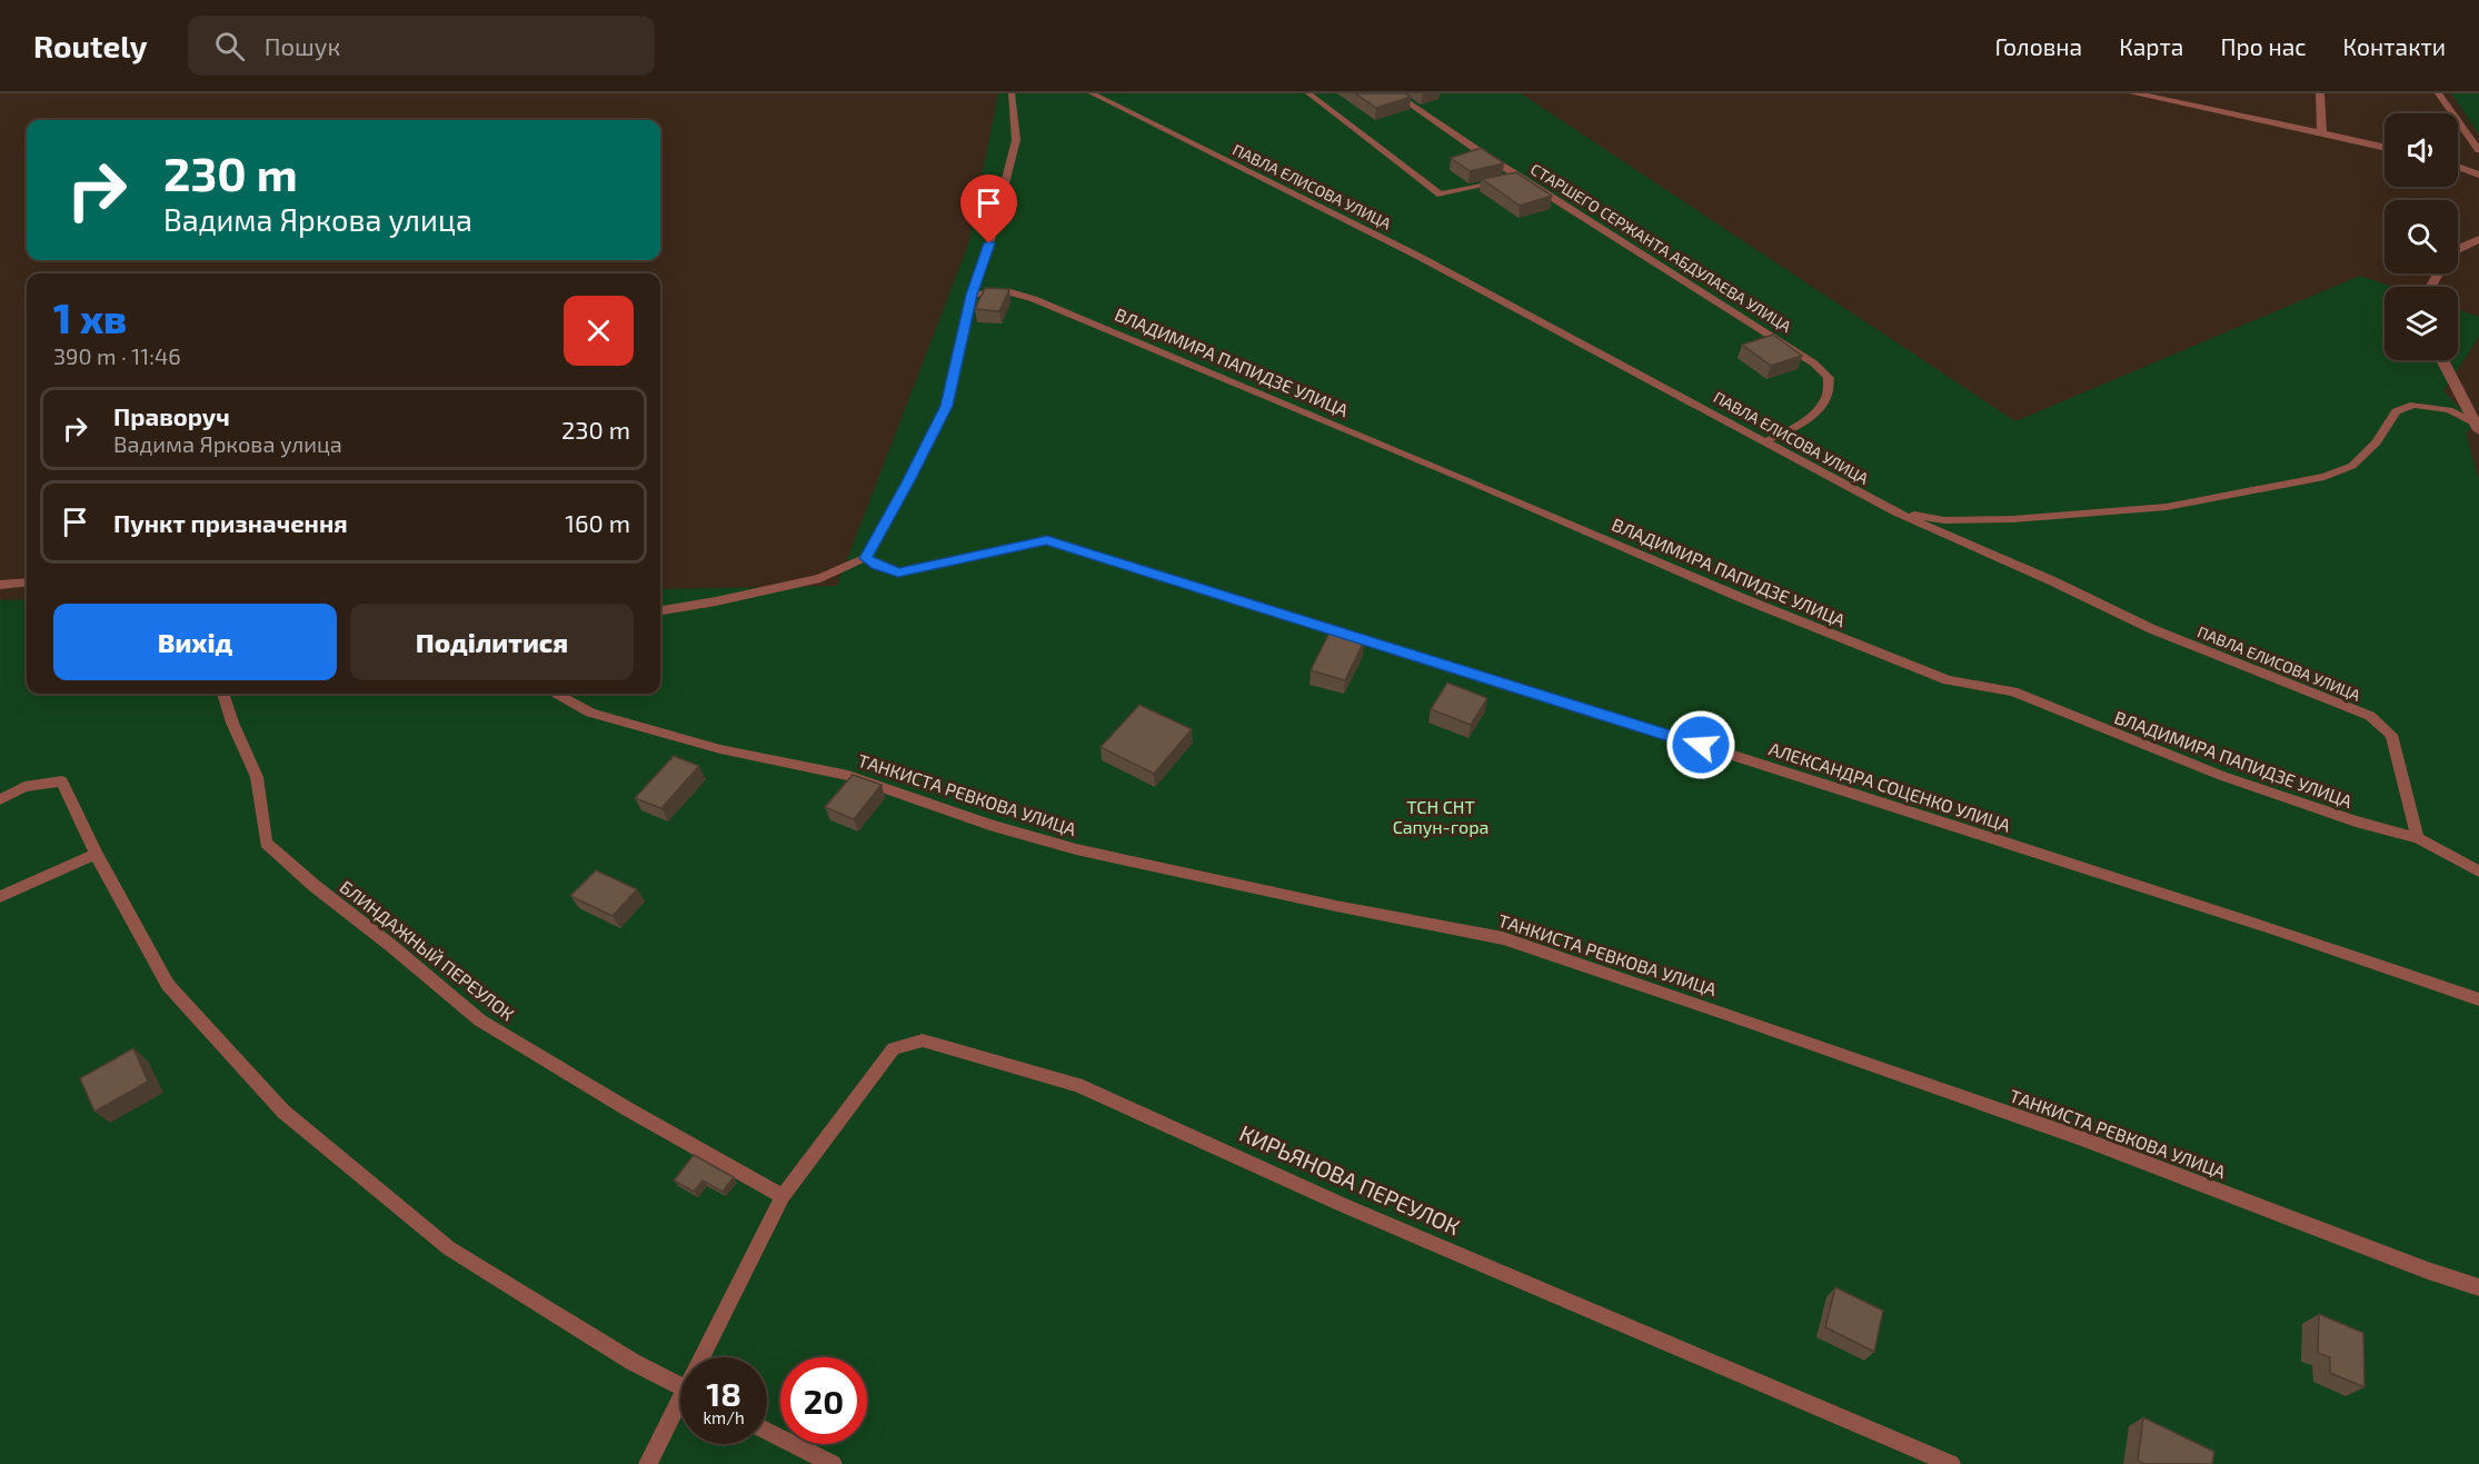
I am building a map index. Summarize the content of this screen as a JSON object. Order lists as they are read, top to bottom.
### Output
{
  "streets": {
    "lane": [
      "ПАВЛА ЕЛИСОВА УЛИЦА",
      "СТАРШЕГО СЕРЖАНТА АБДУЛАЕВА УЛИЦА",
      "ВЛАДИМИРА ПАПИДЗЕ УЛИЦА",
      "АЛЕКСАНДРА СОЦЕНКО УЛИЦА",
      "ТАНКИСТА РЕВКОВА УЛИЦА",
      "БЛИНДАЖНЫЙ ПЕРЕУЛОК",
      "КИРЬЯНОВА ПЕРЕУЛОК"
    ]
  },
  "crossings": [
    ["ПАВЛА ЕЛИСОВА УЛИЦА", "СТАРШЕГО СЕРЖАНТА АБДУЛАЕВА УЛИЦА"],
    ["ПАВЛА ЕЛИСОВА УЛИЦА", "ВЛАДИМИРА ПАПИДЗЕ УЛИЦА"],
    ["БЛИНДАЖНЫЙ ПЕРЕУЛОК", "КИРЬЯНОВА ПЕРЕУЛОК"]
  ],
  "parks": ["ТСН СНТ Сапун-гора"],
  "page": {
    "header": "Routely",
    "search": "Пошук",
    "nav": [
      "Головна",
      "Карта",
      "Про нас",
      "Контакти"
    ],
    "turn": ["230 m", "Вадима Яркова улица"],
    "heading": ["1 хв", "390 m · 11:46"],
    "list": [
      {
        "name": "Праворуч",
        "note": "Вадима Яркова улица",
        "value": "230 m"
      },
      {
        "name": "Пункт призначення",
        "value": "160 m"
      }
    ],
    "buttons": ["Вихід", "Поділитися"],
    "speed": "18 km/h",
    "limit": "20"
  }
}
